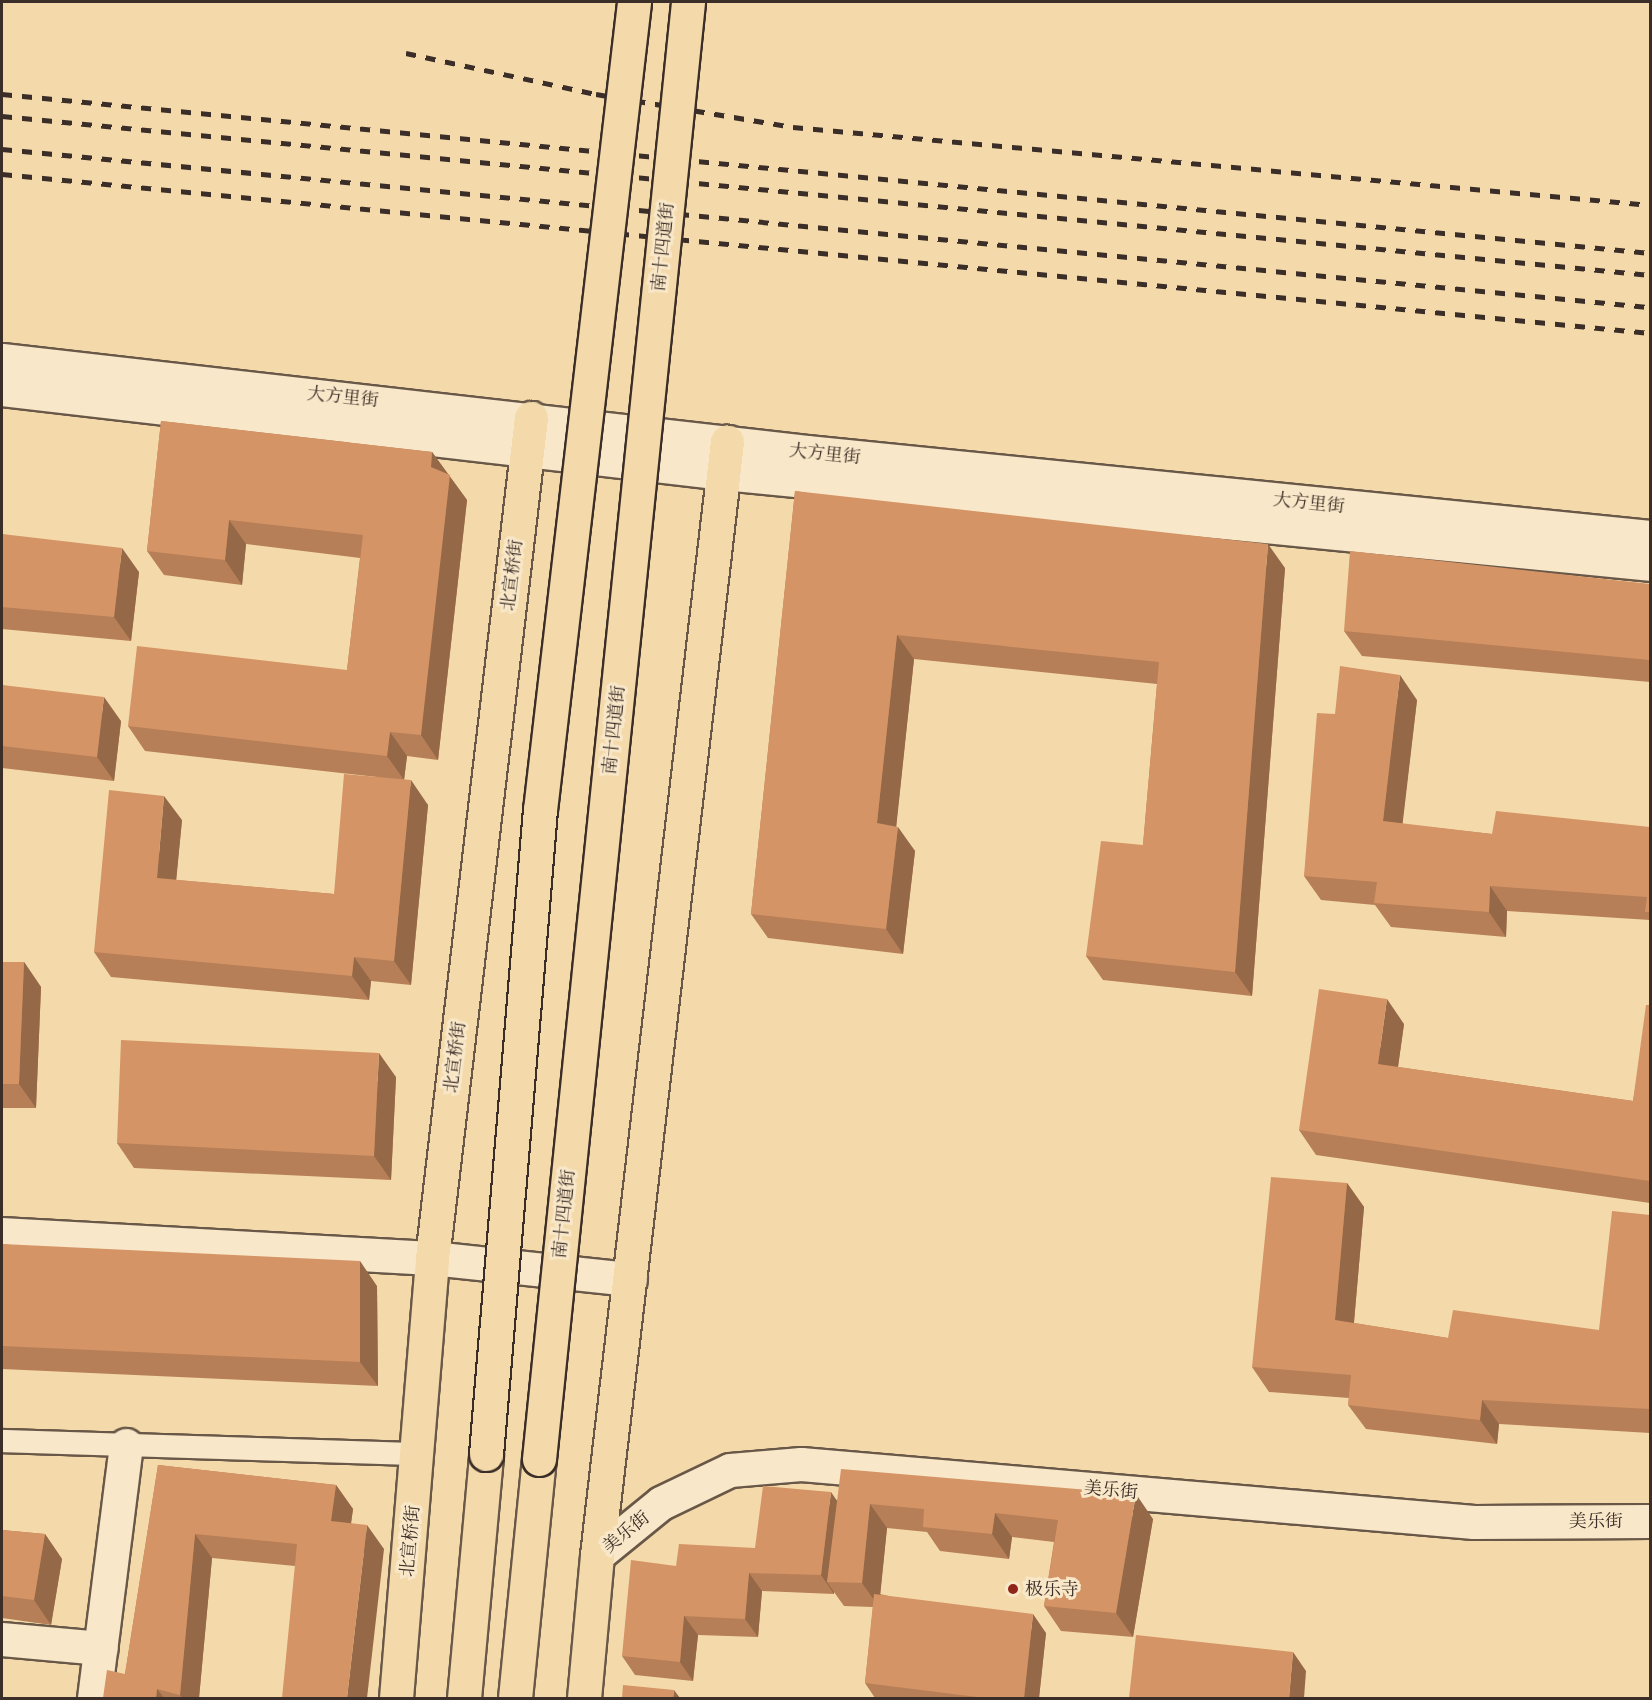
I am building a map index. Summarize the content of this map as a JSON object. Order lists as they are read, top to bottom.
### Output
{
  "streets": {
    "main road": [
      "南十四道街",
      "大方里街",
      "北宣桥街",
      "美乐街"
    ]
  },
  "crossings": [
    ["大方里街", "北宣桥街"]
  ],
  "places": ["极乐寺"]
}
